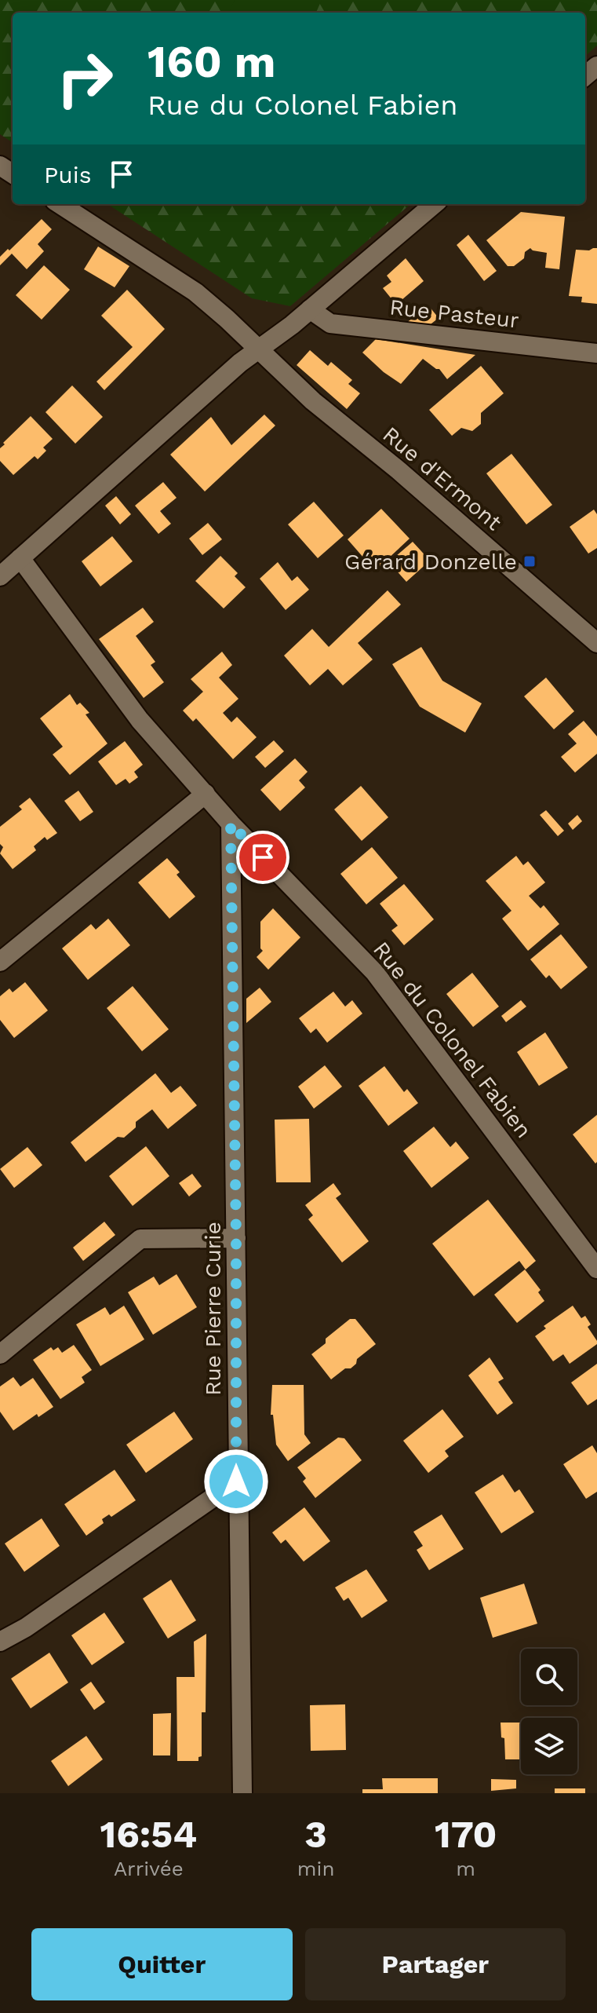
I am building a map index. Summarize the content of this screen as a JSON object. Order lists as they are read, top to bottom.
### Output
{
  "streets": {
    "street": [
      "Rue Pasteur",
      "Rue d'Ermont",
      "Rue du Colonel Fabien",
      "Rue Pierre Curie"
    ]
  },
  "crossings": [
    ["Rue du Colonel Fabien", "Rue Pierre Curie"]
  ],
  "places": {
    "transit": ["Gérard Donzelle"]
  },
  "page": {
    "turn": ["160 m", "Rue du Colonel Fabien"],
    "then": "Puis",
    "eta": [
      "16:54",
      "Arrivée",
      "3",
      "min",
      "170",
      "m"
    ],
    "buttons": ["Quitter", "Partager"]
  }
}
